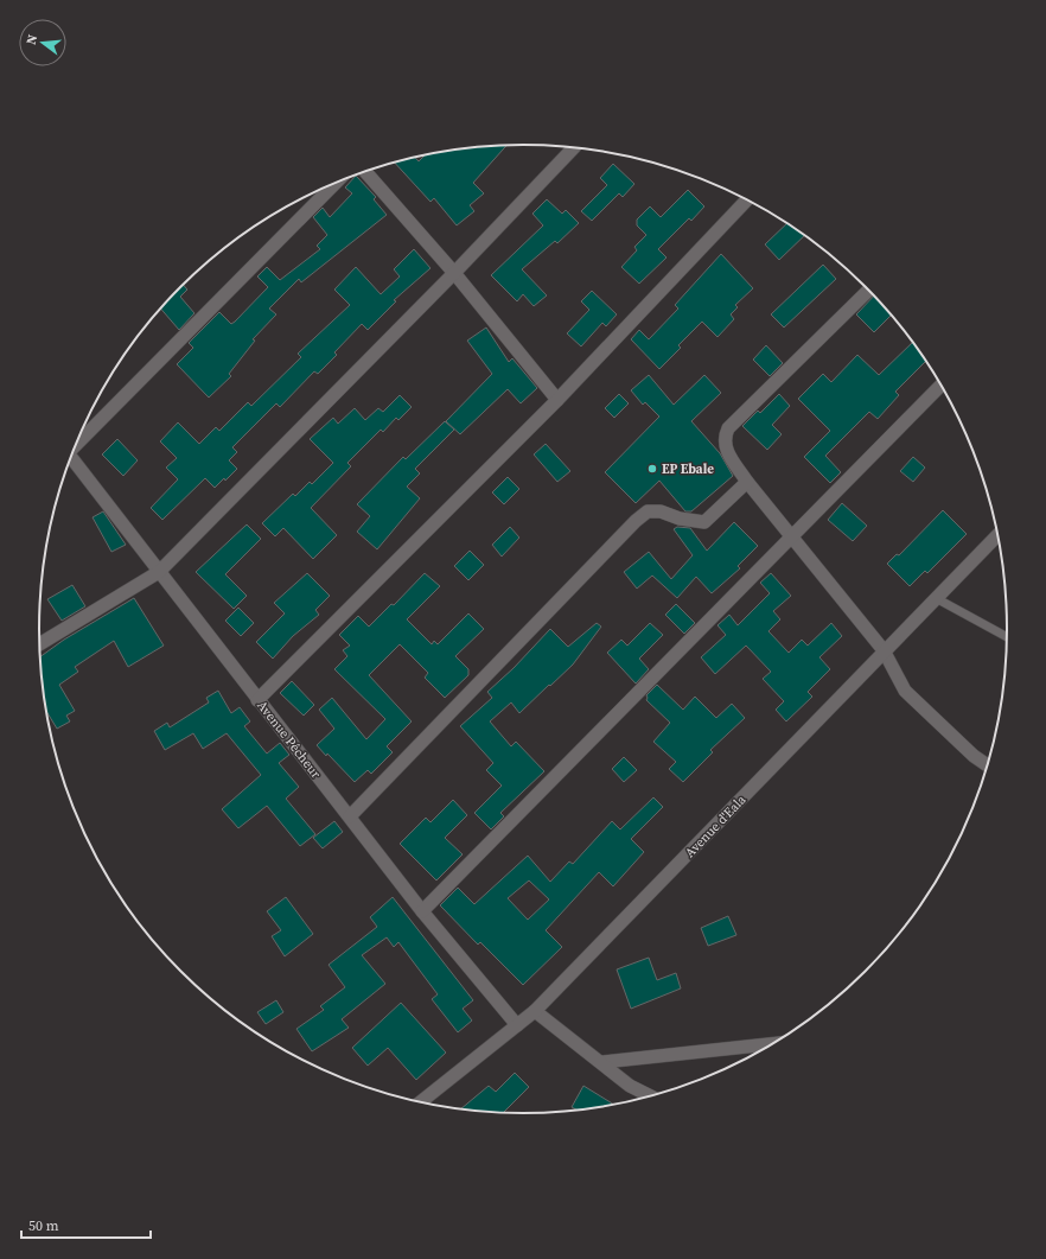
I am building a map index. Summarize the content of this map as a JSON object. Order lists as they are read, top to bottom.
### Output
{
  "streets": {
    "street": ["Avenue Pêcheur", "Avenue d'Eala"]
  },
  "crossings": [
    ["Avenue Pêcheur", "Avenue d'Eala"]
  ],
  "places": ["EP Ebale"],
  "scale_bar": "50 m",
  "north": "left"
}
